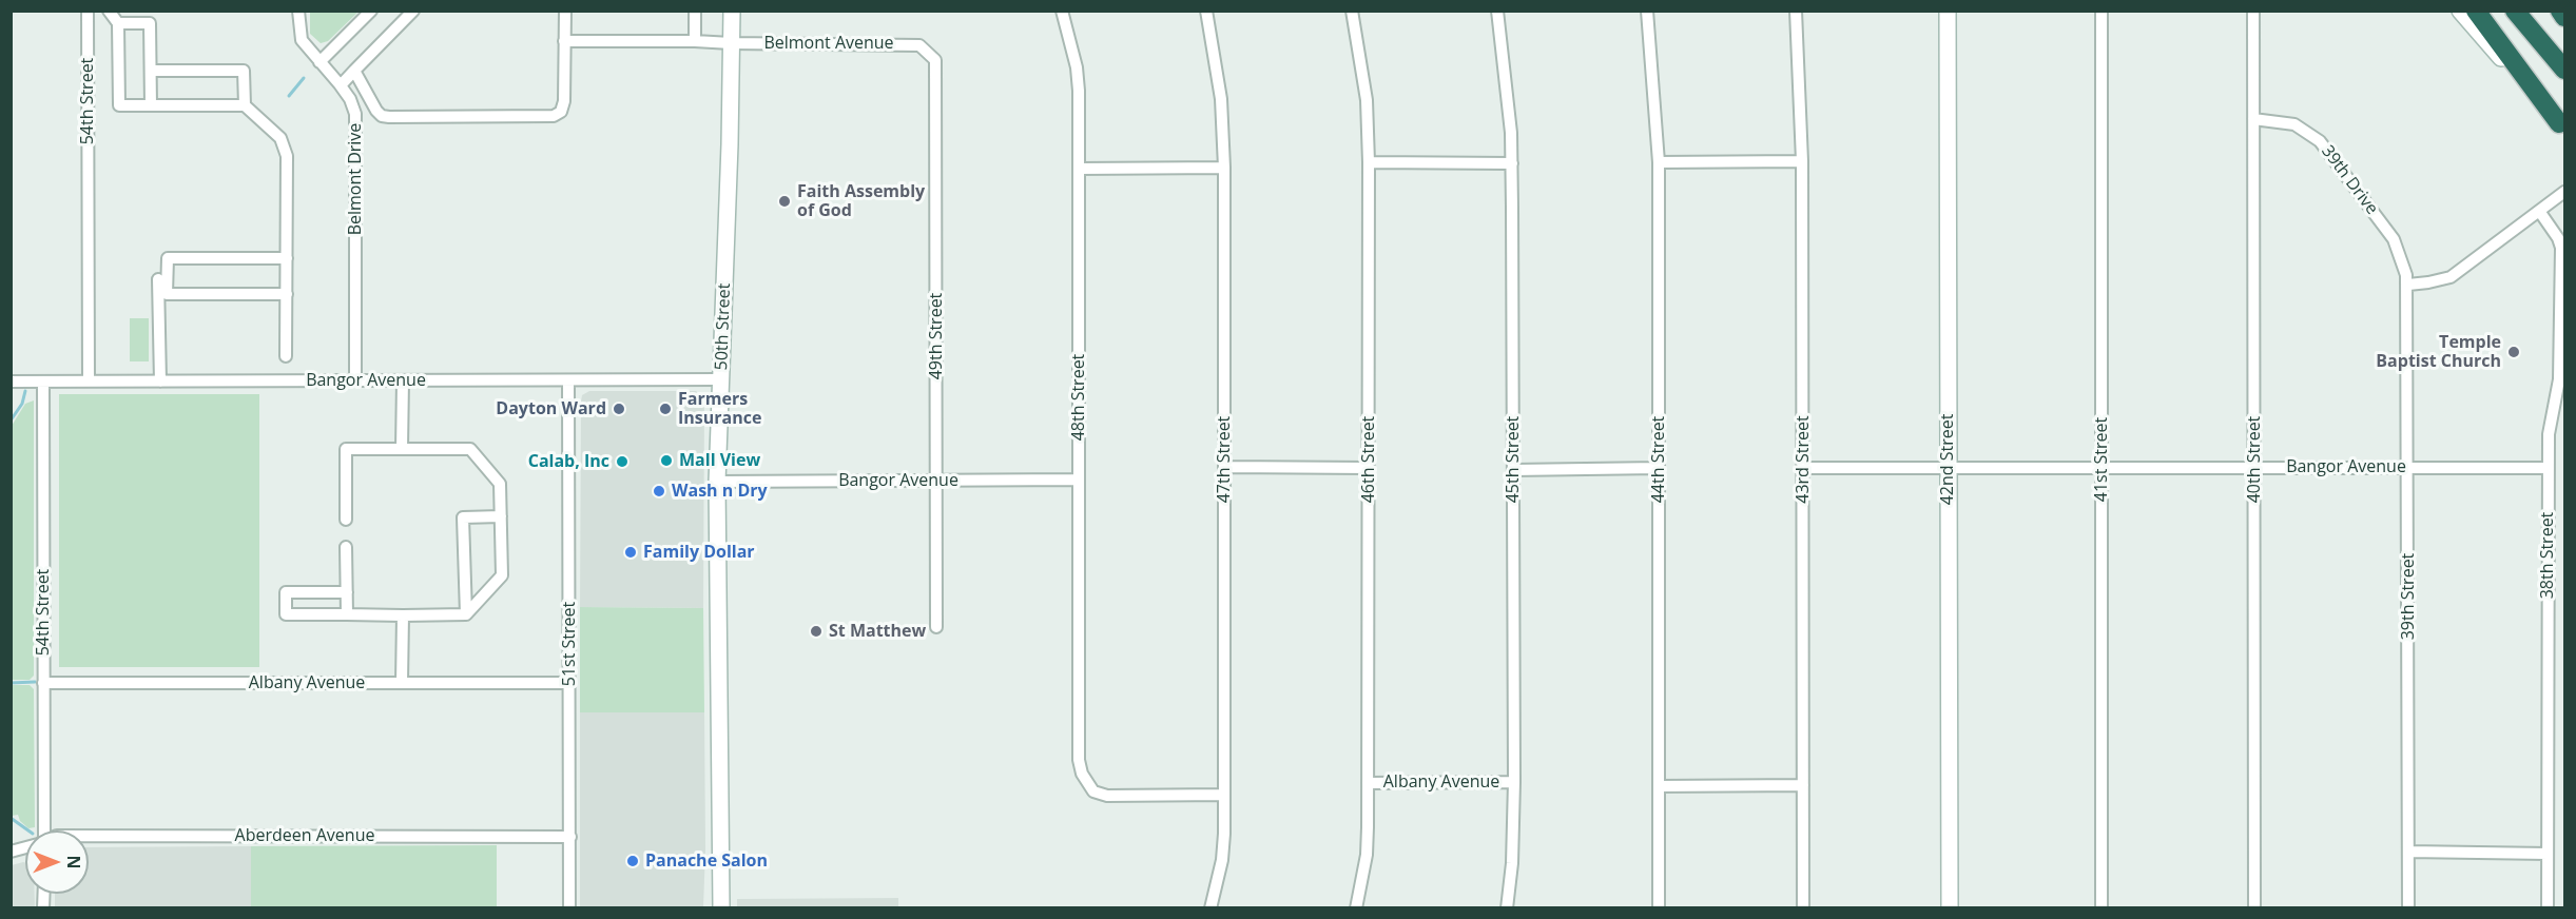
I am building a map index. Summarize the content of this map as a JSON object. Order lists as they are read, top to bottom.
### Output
{
  "streets": {
    "main road": ["50th Street", "42nd Street"],
    "street": [
      "Belmont Avenue",
      "54th Street",
      "Belmont Drive",
      "39th Drive",
      "49th Street",
      "Bangor Avenue",
      "48th Street",
      "47th Street",
      "46th Street",
      "45th Street",
      "44th Street",
      "43rd Street",
      "41st Street",
      "40th Street",
      "38th Street",
      "39th Street",
      "51st Street",
      "Albany Avenue",
      "Aberdeen Avenue"
    ]
  },
  "crossings": [
    ["Belmont Avenue", "50th Street"],
    ["Belmont Avenue", "49th Street"],
    ["54th Street", "Bangor Avenue"],
    ["54th Street", "Albany Avenue"],
    ["Belmont Drive", "Bangor Avenue"],
    ["39th Drive", "40th Street"],
    ["39th Drive", "39th Street"],
    ["50th Street", "Bangor Avenue"],
    ["49th Street", "Bangor Avenue"],
    ["Bangor Avenue", "48th Street"],
    ["Bangor Avenue", "43rd Street"],
    ["Bangor Avenue", "42nd Street"],
    ["Bangor Avenue", "41st Street"],
    ["Bangor Avenue", "40th Street"],
    ["Bangor Avenue", "38th Street"],
    ["Bangor Avenue", "39th Street"],
    ["Bangor Avenue", "51st Street"],
    ["48th Street", "47th Street"],
    ["46th Street", "Albany Avenue"],
    ["45th Street", "Albany Avenue"],
    ["51st Street", "Albany Avenue"],
    ["51st Street", "Aberdeen Avenue"]
  ],
  "places": [
    "Faith Assembly of God",
    "Temple Baptist Church",
    "Dayton Ward",
    "Farmers Insurance",
    "Mall View",
    "Calab, Inc",
    "Wash n Dry",
    "Family Dollar",
    "St Matthew",
    "Panache Salon"
  ],
  "north": "right"
}
